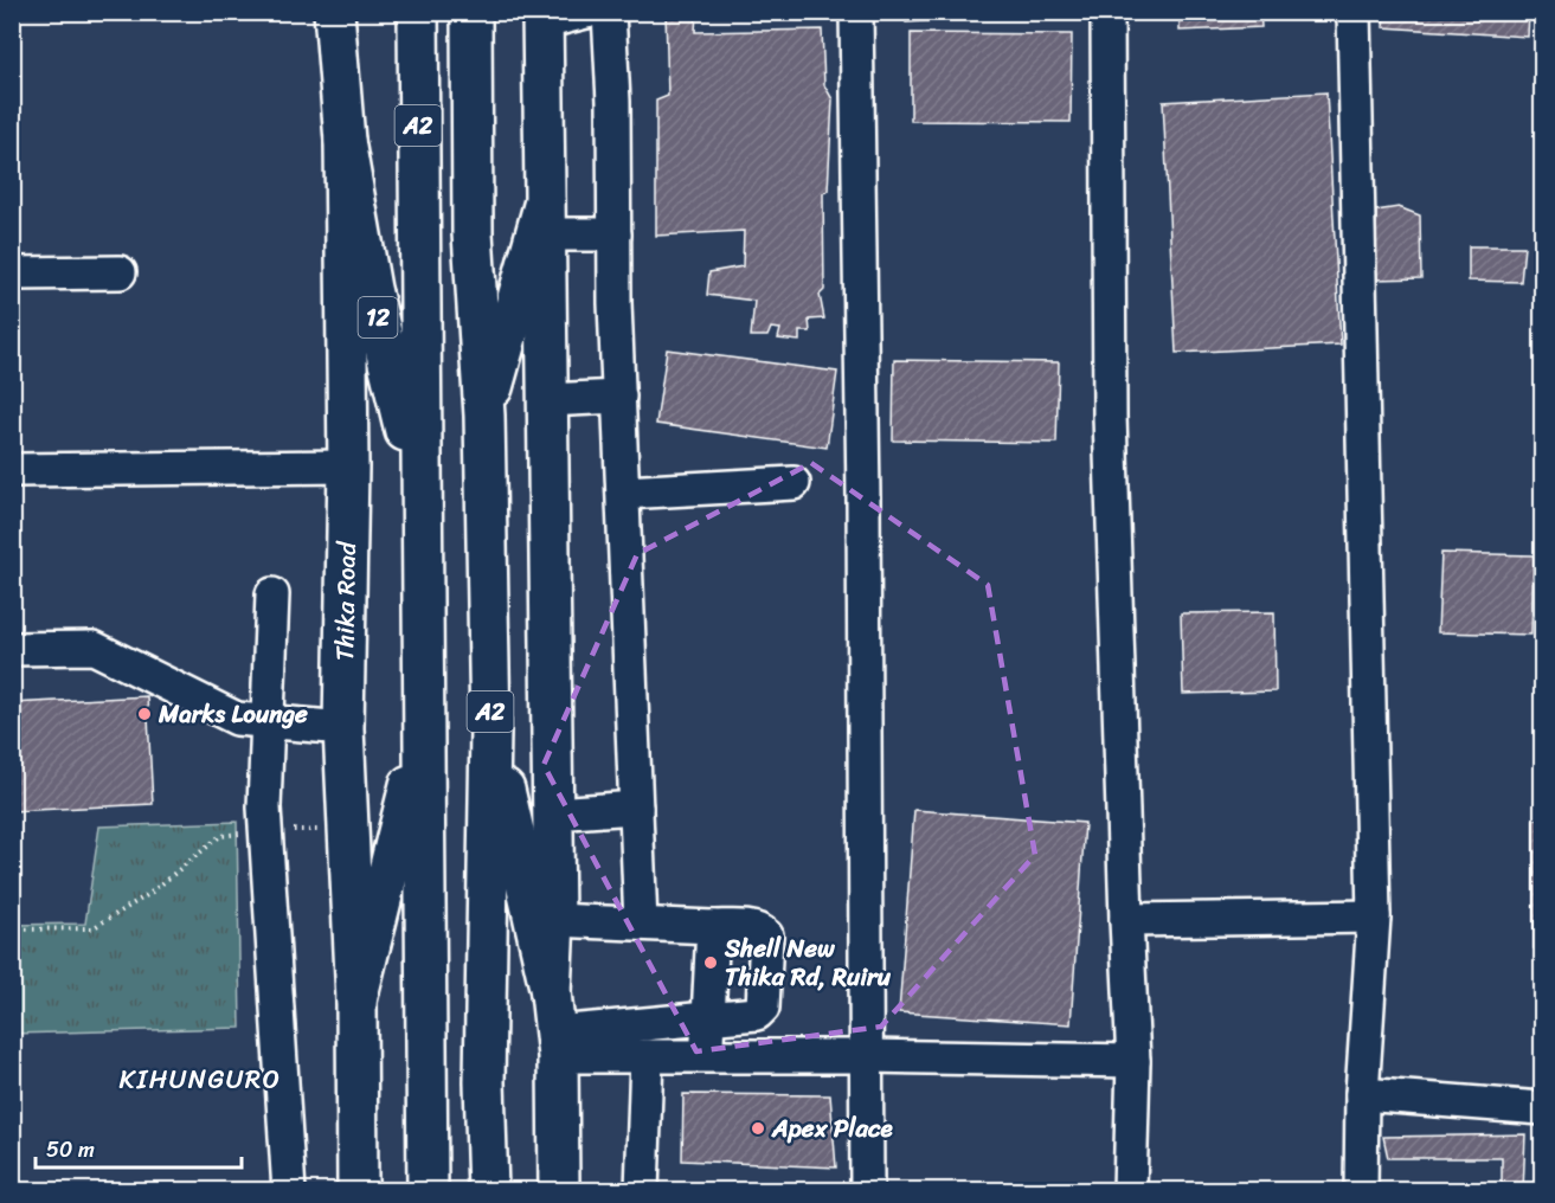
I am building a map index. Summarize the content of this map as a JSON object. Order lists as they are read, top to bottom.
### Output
{
  "streets": {
    "main road": ["A2", "12", "Thika Road"]
  },
  "crossings": [
    ["A2", "12"],
    ["12", "Thika Road"]
  ],
  "districts": ["KIHUNGURO"],
  "places": ["Marks Lounge", "Shell New Thika Rd, Ruiru", "Apex Place"],
  "scale_bar": "50 m"
}
